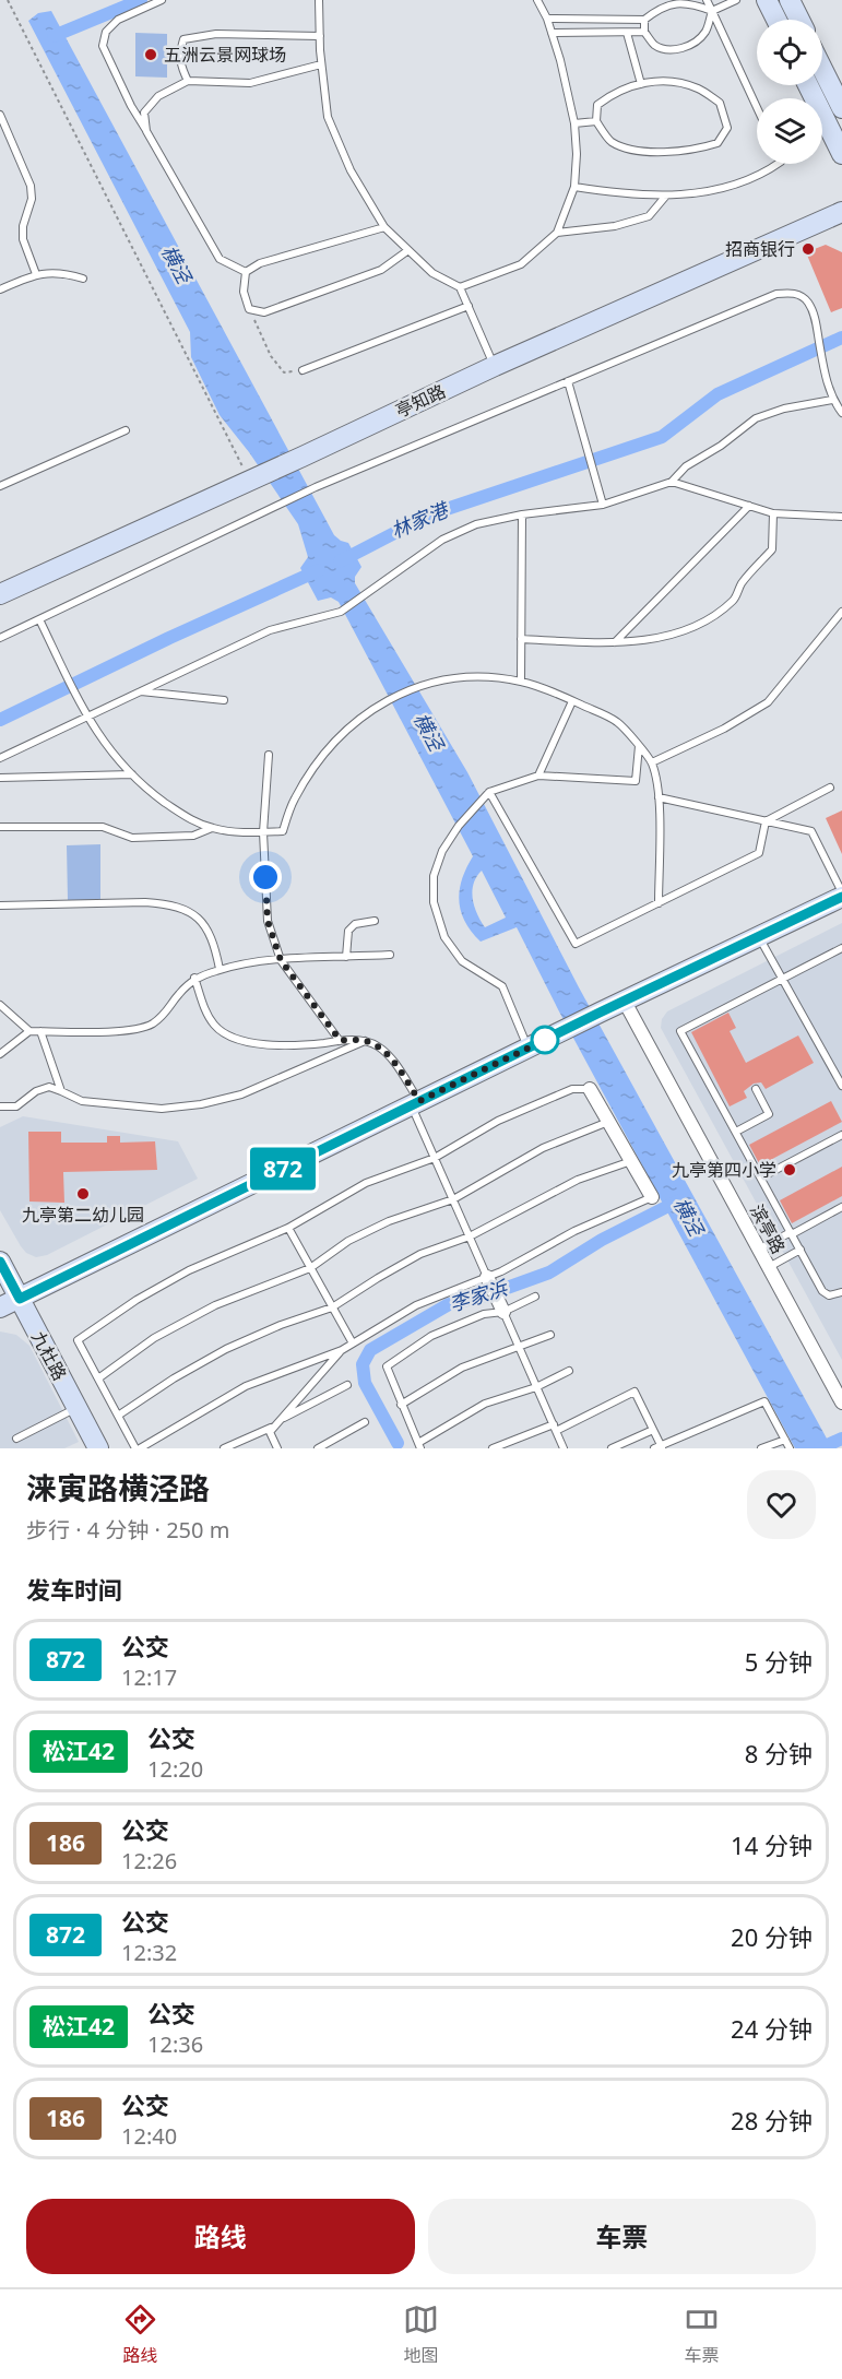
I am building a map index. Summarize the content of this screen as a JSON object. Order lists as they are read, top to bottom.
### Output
{
  "streets": {
    "street": ["亭知路", "滨亭路", "九杜路"]
  },
  "water": ["横泾", "林家港", "李家浜"],
  "places": [
    "五洲云景网球场",
    "招商银行",
    "九亭第四小学",
    "九亭第二幼儿园"
  ],
  "lines": ["bus line 872"],
  "page": {
    "on_map": "872",
    "heading": [
      ["涞寅路横泾路", "步行 · 4 分钟 · 250 m"],
      "发车时间"
    ],
    "list": [
      {
        "mark": "872",
        "name": "公交",
        "note": "12:17",
        "value": "5 分钟"
      },
      {
        "mark": "松江42",
        "name": "公交",
        "note": "12:20",
        "value": "8 分钟"
      },
      {
        "mark": "186",
        "name": "公交",
        "note": "12:26",
        "value": "14 分钟"
      },
      {
        "mark": "872",
        "name": "公交",
        "note": "12:32",
        "value": "20 分钟"
      },
      {
        "mark": "松江42",
        "name": "公交",
        "note": "12:36",
        "value": "24 分钟"
      },
      {
        "mark": "186",
        "name": "公交",
        "note": "12:40",
        "value": "28 分钟"
      }
    ],
    "buttons": ["路线", "车票"],
    "tabs": ["路线", "地图", "车票"]
  }
}
